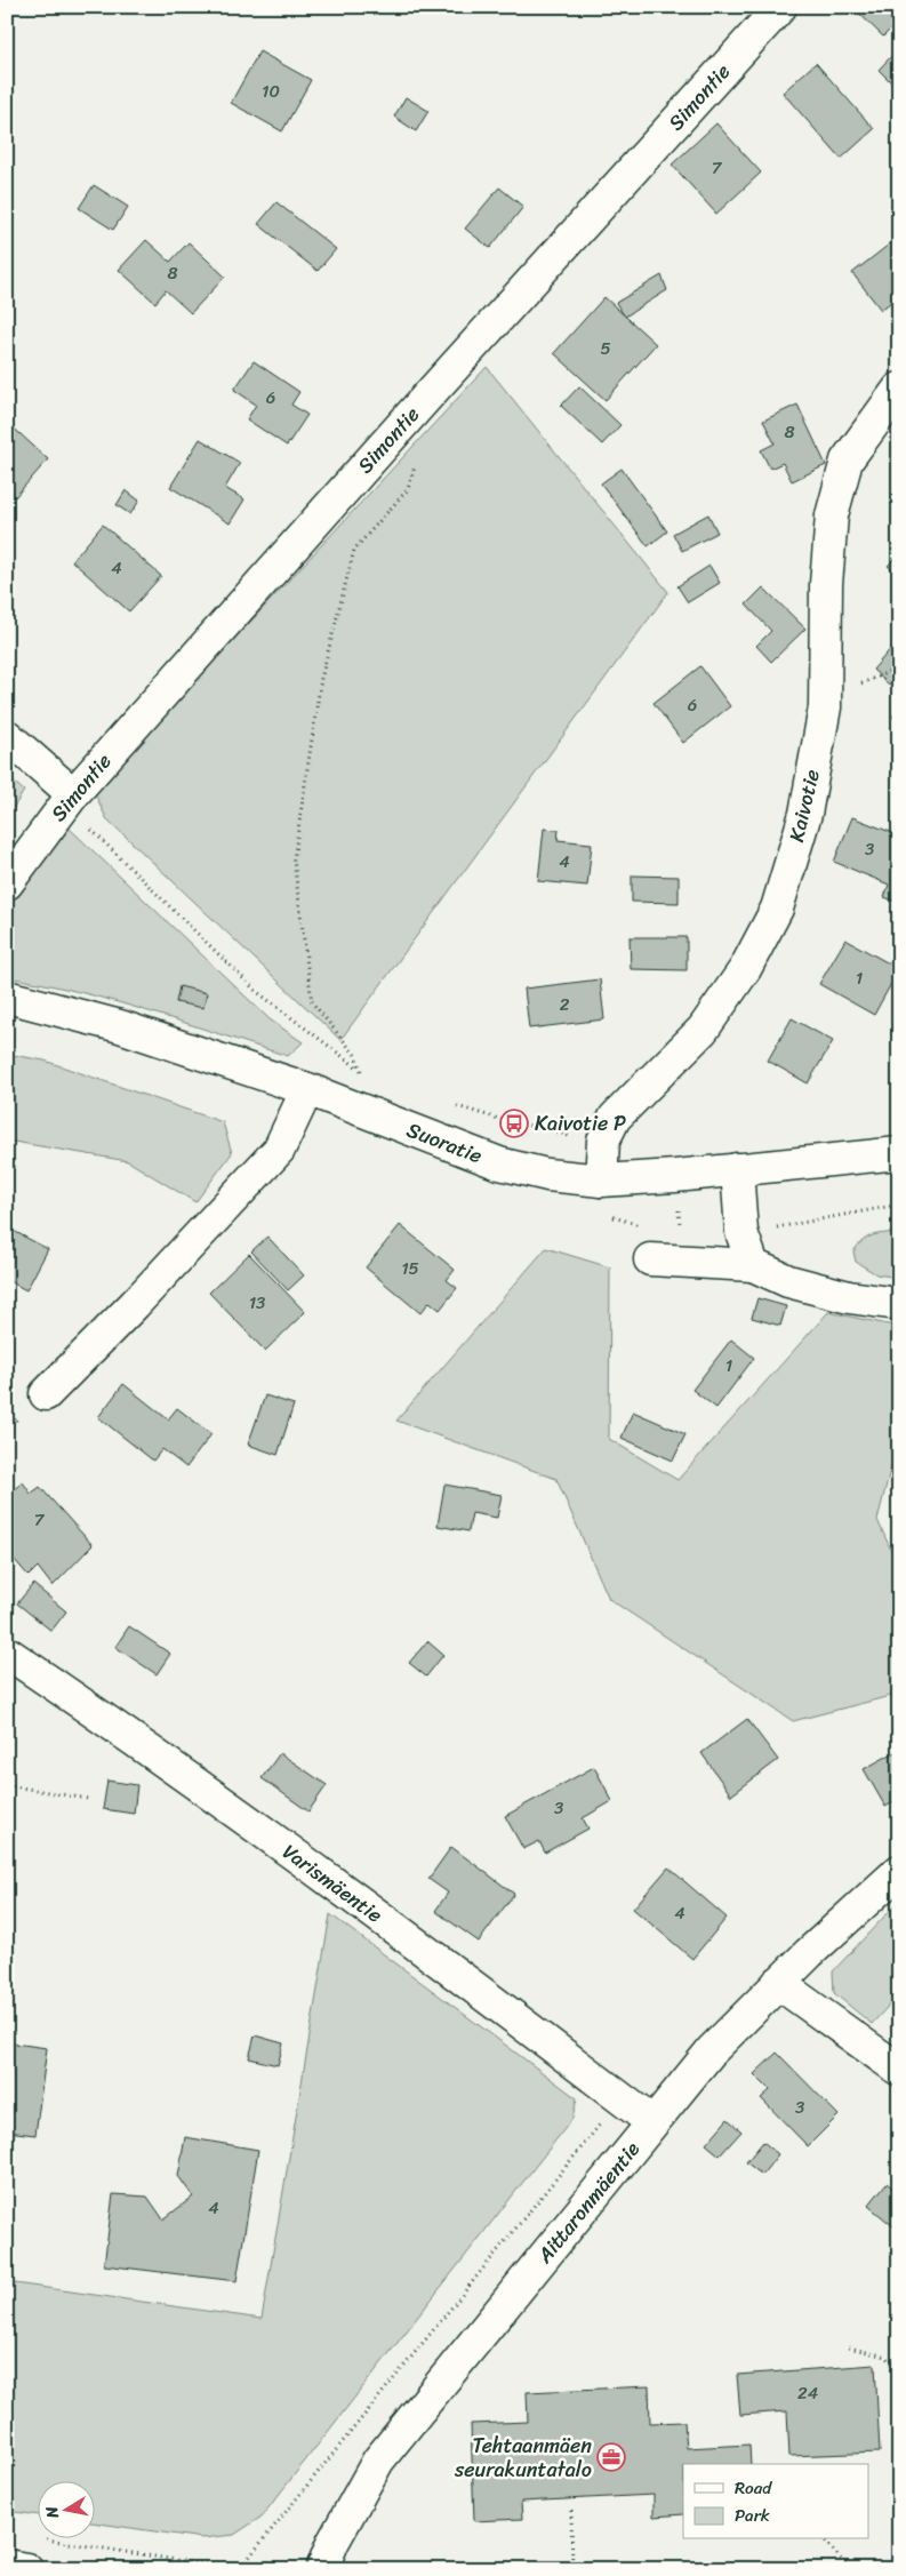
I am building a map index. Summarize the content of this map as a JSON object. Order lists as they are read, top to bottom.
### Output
{
  "streets": {
    "street": [
      "Simontie",
      "Kaivotie",
      "Suoratie",
      "Varismäentie",
      "Aittaronmäentie"
    ]
  },
  "crossings": [
    ["Kaivotie", "Suoratie"],
    ["Varismäentie", "Aittaronmäentie"]
  ],
  "places": {
    "bus stop": ["Kaivotie P"],
    "office": ["Tehtaanmäen seurakuntatalo"]
  },
  "house_numbers": [
    "10",
    "7",
    "8",
    "5",
    "6",
    "8",
    "4",
    "6",
    "3",
    "4",
    "1",
    "2",
    "15",
    "13",
    "1",
    "7",
    "3",
    "4",
    "3",
    "4",
    "24"
  ],
  "legend": ["Road", "Park"],
  "north": "left"
}
